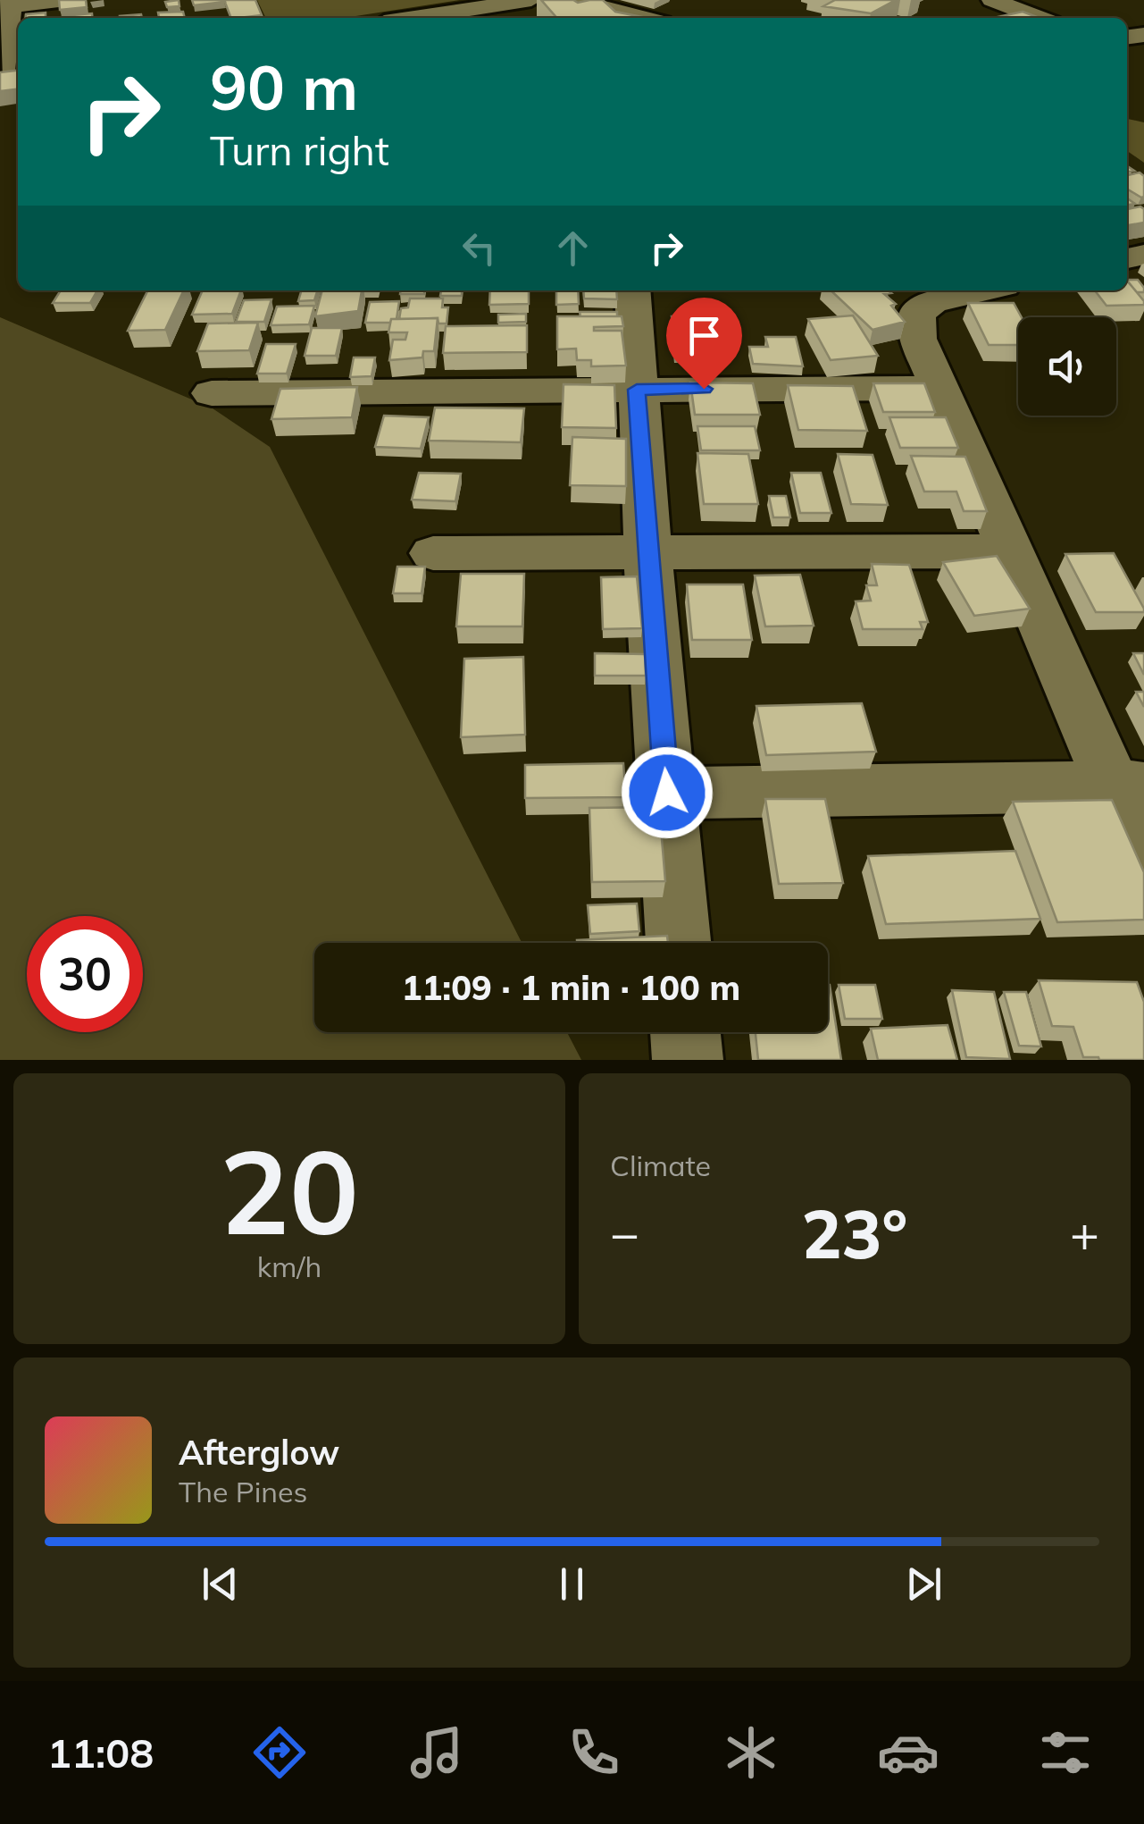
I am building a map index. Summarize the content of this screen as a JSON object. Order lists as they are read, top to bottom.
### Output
{
  "page": {
    "turn": ["90 m", "Turn right"],
    "limit": "30",
    "trip": "11:09 · 1 min · 100 m",
    "tile": [
      ["20", "km/h"],
      "Climate"
    ],
    "heat": ["−", "23°", "+"],
    "song": ["Afterglow", "The Pines"],
    "tabs": "11:08"
  }
}
